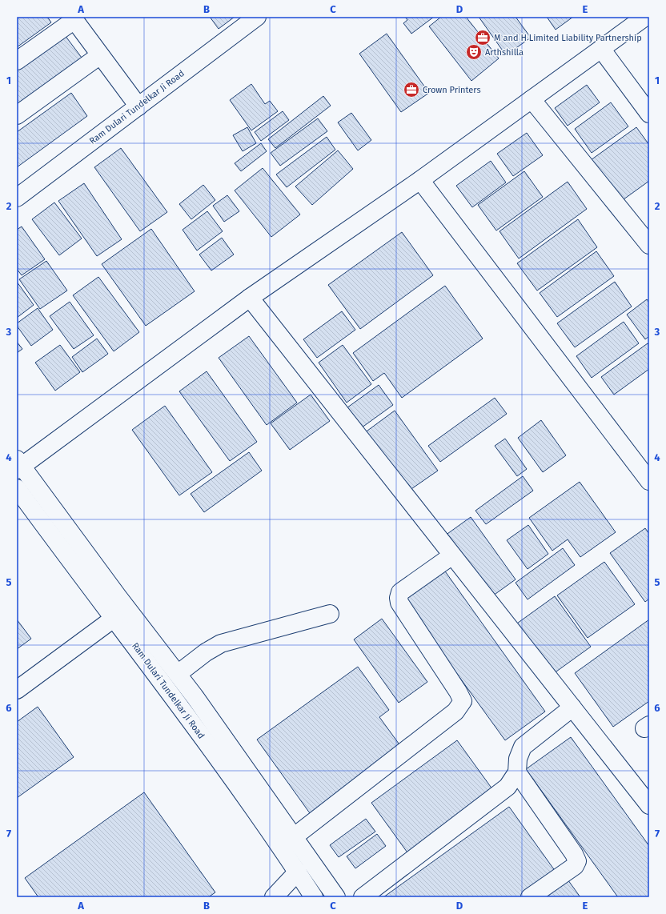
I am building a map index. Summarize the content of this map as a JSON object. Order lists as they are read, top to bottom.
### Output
{
  "streets": {
    "street": ["Ram Dulari Tundelkar Ji Road"]
  },
  "places": {
    "office": ["M and H Limited Liability Partnership", "Crown Printers"],
    "theatre": ["Arthshilla"]
  },
  "grid": {
    "columns": [
      "A",
      "B",
      "C",
      "D",
      "E"
    ],
    "rows": [
      "1",
      "2",
      "3",
      "4",
      "5",
      "6",
      "7"
    ]
  }
}
